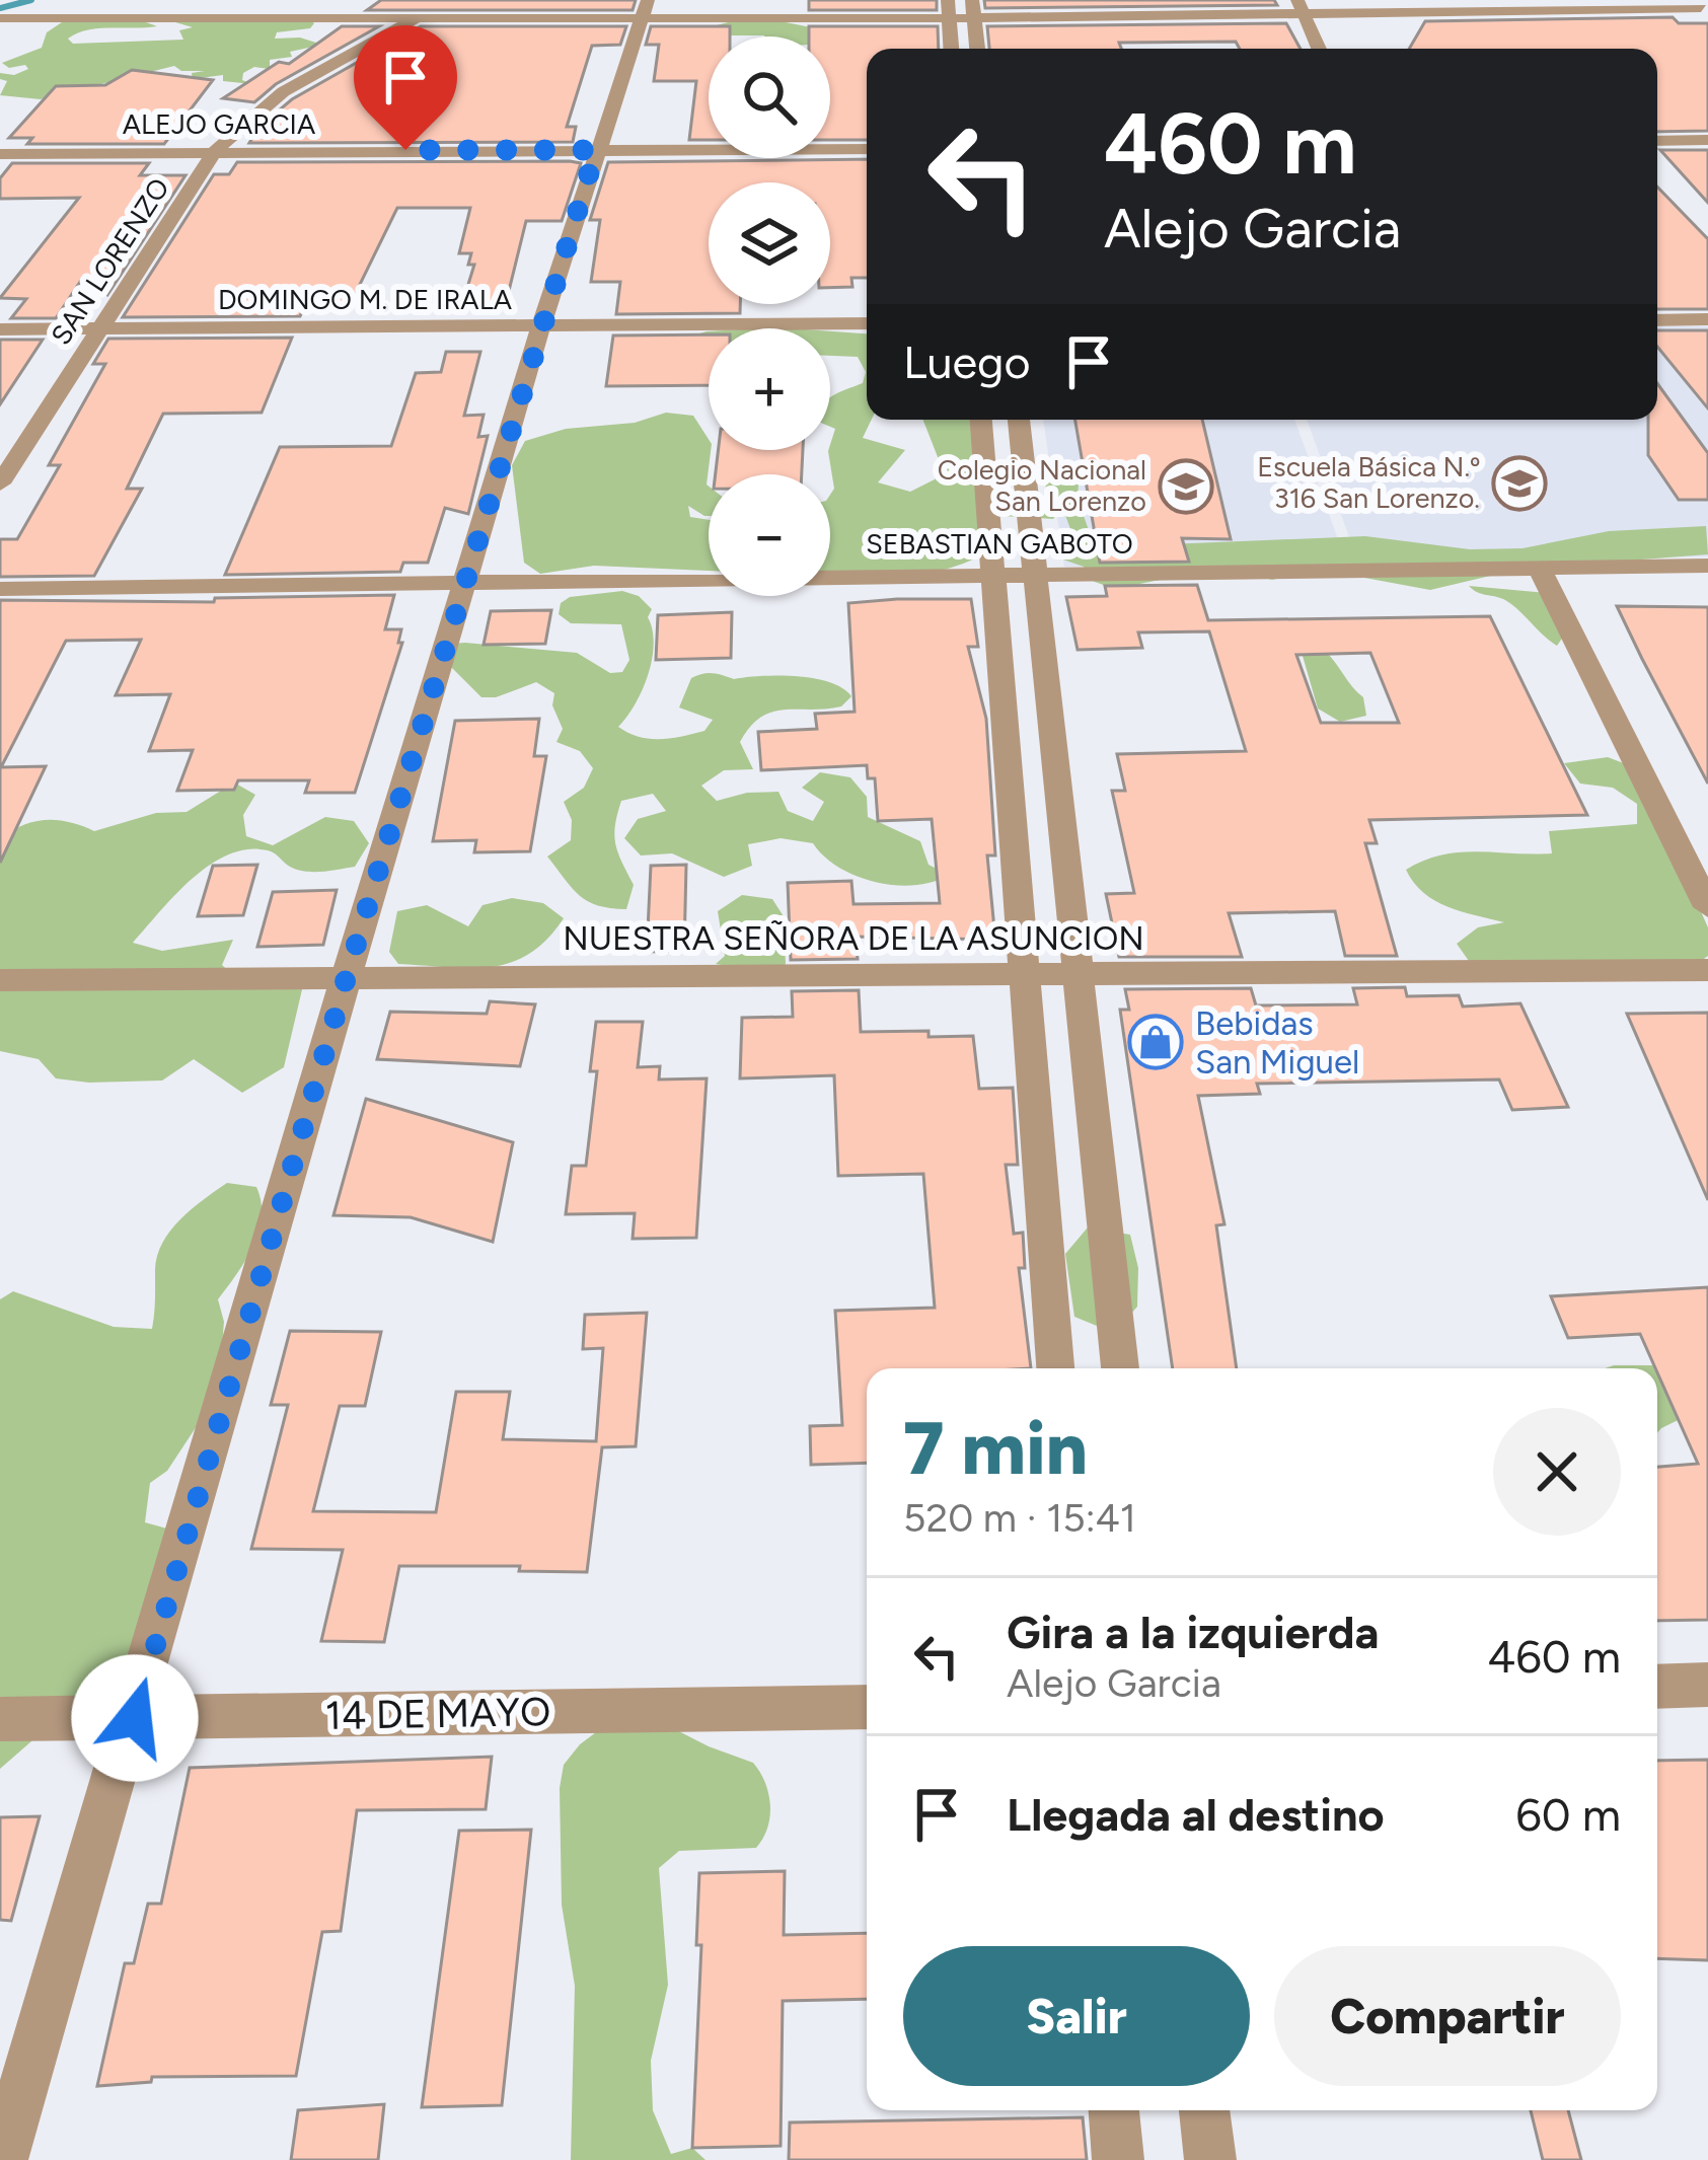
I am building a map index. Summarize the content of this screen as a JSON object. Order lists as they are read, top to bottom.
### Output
{
  "streets": {
    "street": [
      "ALEJO GARCIA",
      "SAN LORENZO",
      "DOMINGO M. DE IRALA",
      "SEBASTIAN GABOTO",
      "NUESTRA SEÑORA DE LA ASUNCION",
      "14 DE MAYO"
    ]
  },
  "crossings": [
    ["ALEJO GARCIA", "SAN LORENZO"],
    ["SAN LORENZO", "DOMINGO M. DE IRALA"]
  ],
  "places": {
    "school or university": ["Escuela Básica N.º 316 San Lorenzo.", "Colegio Nacional San Lorenzo"],
    "shop": ["Bebidas San Miguel"]
  },
  "page": {
    "map_buttons": ["+", "−"],
    "turn": ["460 m", "Alejo Garcia"],
    "then": "Luego",
    "heading": ["7 min", "520 m · 15:41"],
    "list": [
      {
        "name": "Gira a la izquierda",
        "note": "Alejo Garcia",
        "value": "460 m"
      },
      {
        "name": "Llegada al destino",
        "value": "60 m"
      }
    ],
    "buttons": ["Salir", "Compartir"]
  }
}
